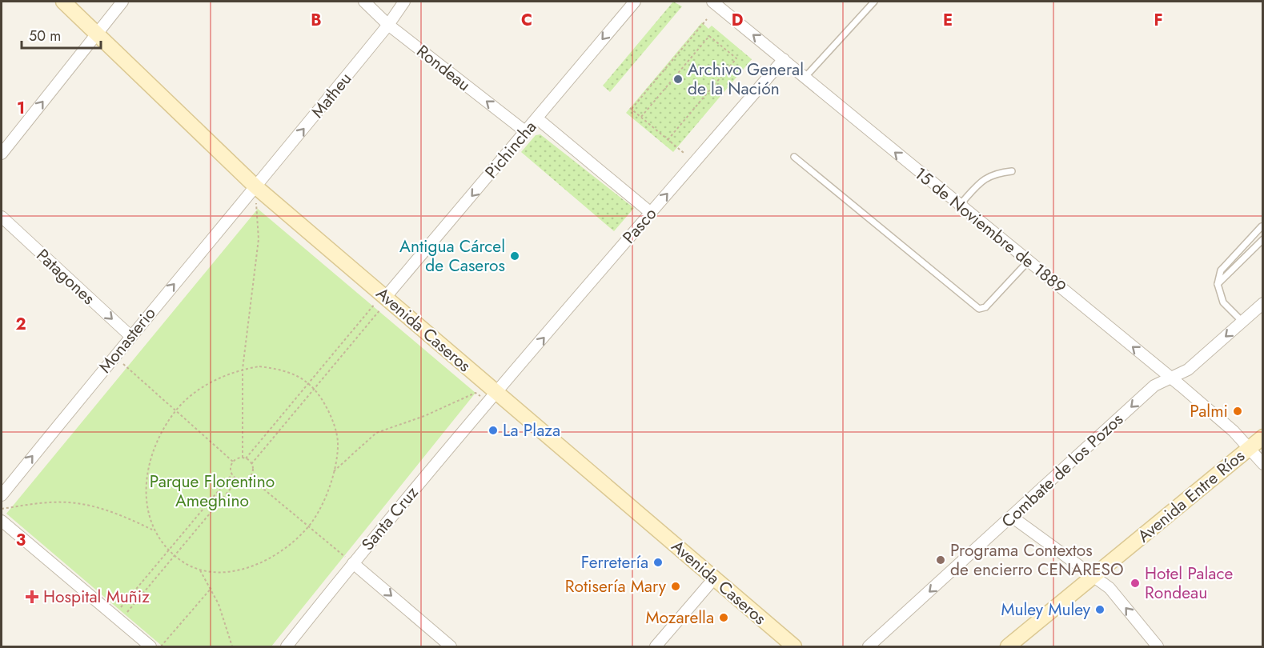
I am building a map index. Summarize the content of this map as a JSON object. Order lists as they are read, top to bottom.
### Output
{
  "streets": {
    "main road": ["Avenida Caseros", "Avenida Entre Ríos"],
    "street": [
      "Rondeau",
      "Matheu",
      "Pichincha",
      "Pasco",
      "15 de Noviembre de 1889",
      "Patagones",
      "Monasterio",
      "Combate de los Pozos",
      "Santa Cruz"
    ]
  },
  "crossings": [
    ["Rondeau", "Matheu"],
    ["Rondeau", "Pichincha"],
    ["Matheu", "Avenida Caseros"],
    ["Matheu", "Monasterio"],
    ["Pichincha", "Avenida Caseros"],
    ["Pasco", "15 de Noviembre de 1889"],
    ["Pasco", "Avenida Caseros"],
    ["Pasco", "Santa Cruz"],
    ["15 de Noviembre de 1889", "Combate de los Pozos"],
    ["15 de Noviembre de 1889", "Avenida Entre Ríos"],
    ["Patagones", "Monasterio"],
    ["Avenida Caseros", "Monasterio"],
    ["Avenida Caseros", "Santa Cruz"]
  ],
  "one_way": [
    "Rondeau",
    "Matheu",
    "Pichincha",
    "Pasco",
    "15 de Noviembre de 1889",
    "Patagones",
    "Monasterio",
    "Combate de los Pozos"
  ],
  "parks": ["Parque Florentino Ameghino"],
  "places": {
    "other": [
      "Archivo General de la Nación",
      "Antigua Cárcel de Caseros",
      "Palmi",
      "La Plaza",
      "Programa Contextos de encierro CENARESO",
      "Ferretería",
      "Hotel Palace Rondeau",
      "Rotisería Mary",
      "Muley Muley",
      "Mozarella"
    ],
    "health": ["Hospital Muñiz"]
  },
  "scale_bar": "50 m",
  "grid": {
    "columns": [
      "B",
      "C",
      "D",
      "E",
      "F"
    ],
    "rows": ["1", "2", "3"]
  }
}
